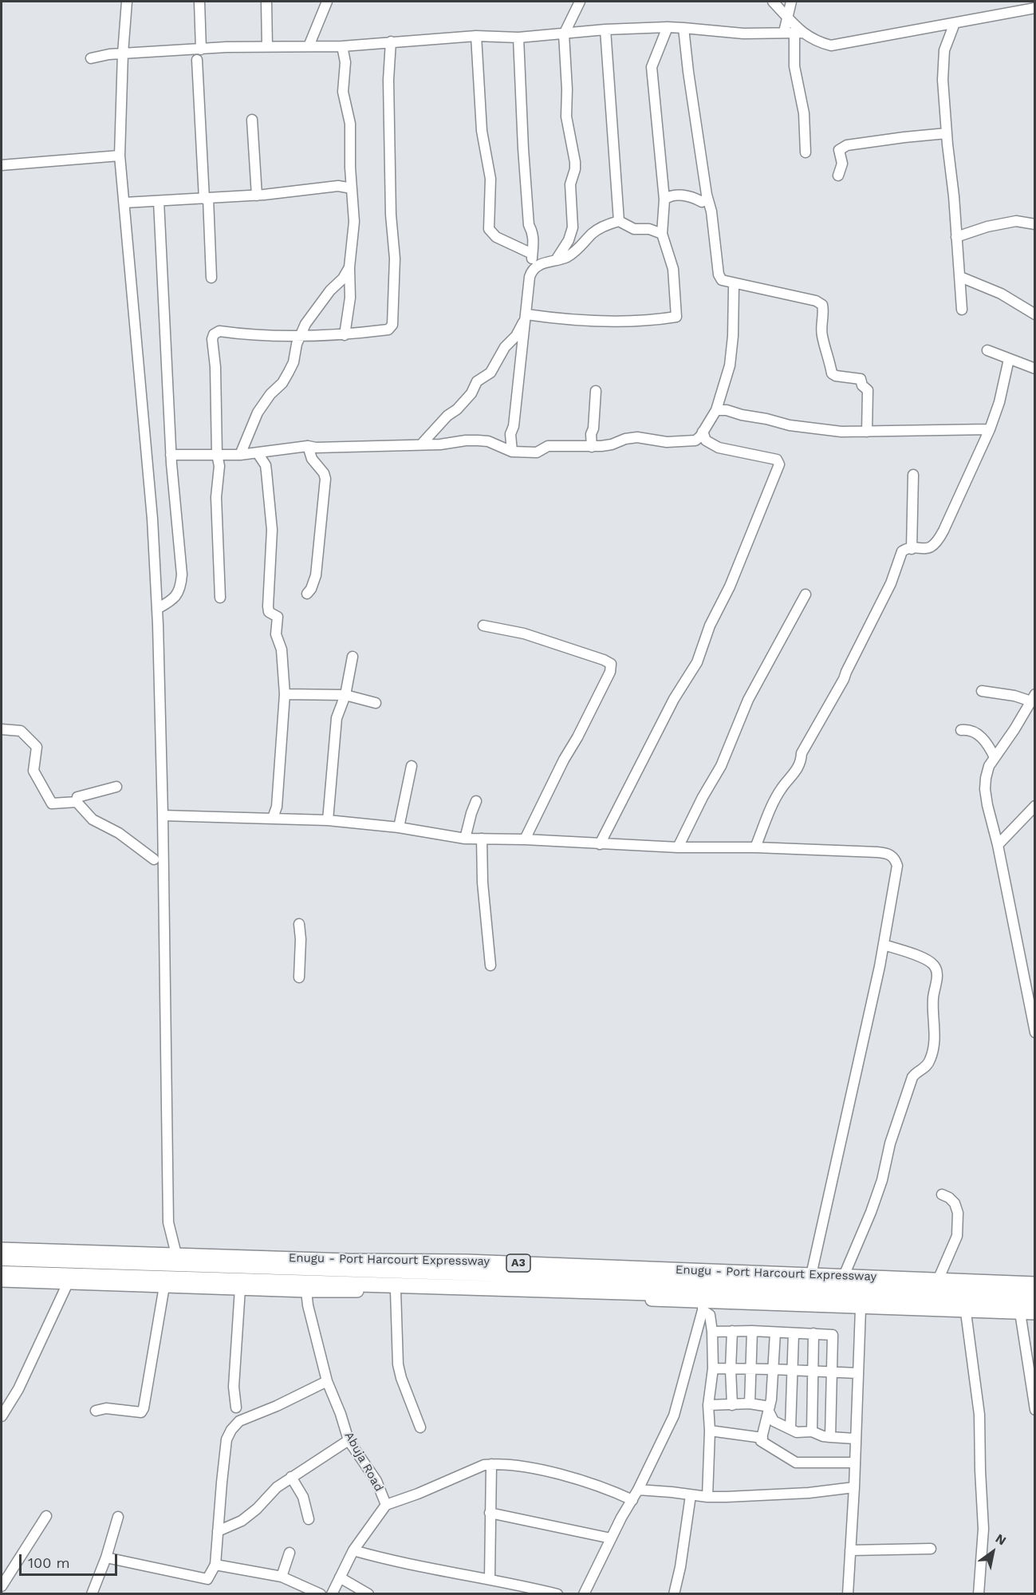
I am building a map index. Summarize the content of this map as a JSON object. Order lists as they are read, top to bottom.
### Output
{
  "streets": {
    "highway": ["Enugu - Port Harcourt Expressway", "A3"],
    "street": ["Abuja Road"]
  },
  "scale_bar": "100 m",
  "north": "top right"
}
